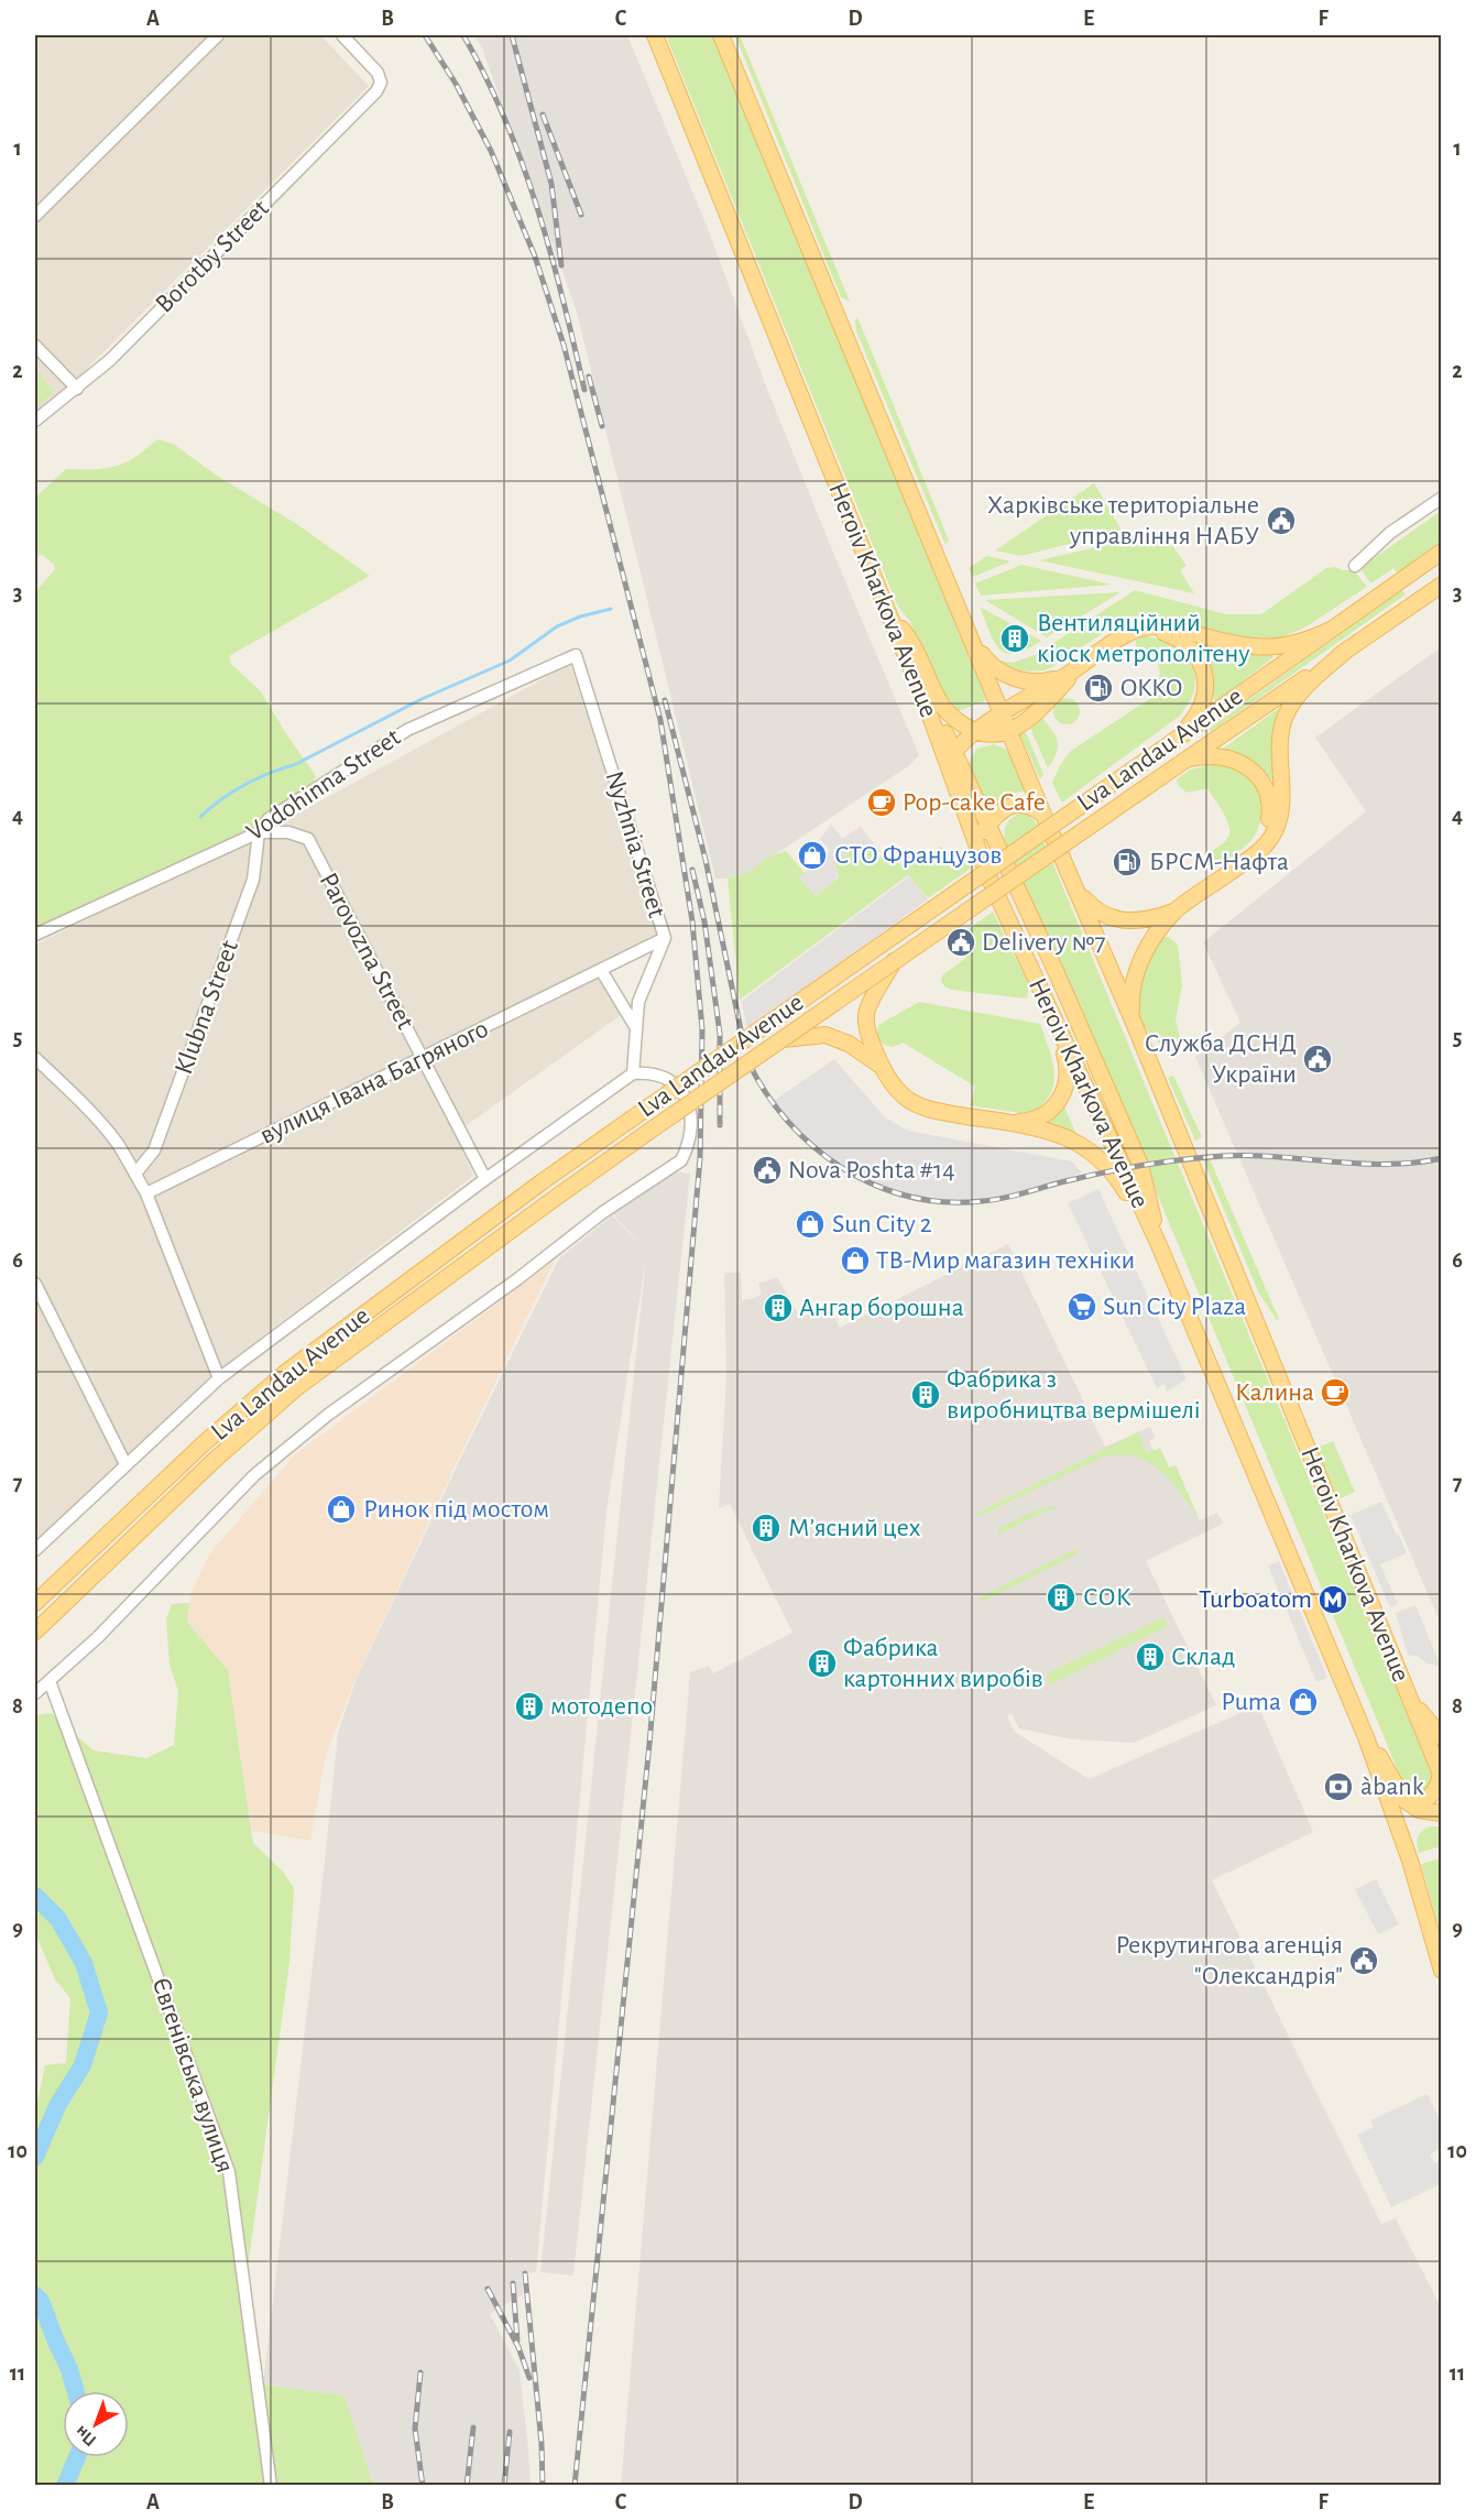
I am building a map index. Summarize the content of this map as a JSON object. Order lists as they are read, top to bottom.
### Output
{
  "streets": {
    "main road": ["Heroiv Kharkova Avenue", "Lva Landau Avenue"],
    "street": [
      "Borotby Street",
      "Vodohinna Street",
      "Nyzhnia Street",
      "Parovozna Street",
      "Klubna Street",
      "вулиця Івана Багряного",
      "Євгенівська вулиця"
    ]
  },
  "crossings": [
    ["Vodohinna Street", "Nyzhnia Street"],
    ["Vodohinna Street", "Parovozna Street"],
    ["Vodohinna Street", "Klubna Street"],
    ["Nyzhnia Street", "вулиця Івана Багряного"],
    ["Parovozna Street", "Klubna Street"],
    ["Parovozna Street", "вулиця Івана Багряного"]
  ],
  "places": {
    "public building": [
      "Харківське територіальне управління НАБУ",
      "Delivery №7",
      "Служба ДСНД України",
      "Nova Poshta #14",
      "Рекрутингова агенція \"Олександрія\""
    ],
    "building": [
      "Вентиляційний кіоск метрополітену",
      "Ангар борошна",
      "Фабрика з виробництва вермішелі",
      "М’ясний цех",
      "СОК",
      "Склад",
      "Фабрика картонних виробів",
      "мотодепо"
    ],
    "fuel station": ["OKKO", "БРСМ-Нафта"],
    "cafe": ["Pop-cake Cafe", "Калина"],
    "shop": [
      "СТО Французов",
      "Sun City 2",
      "ТВ-Мир магазин техніки",
      "Ринок під мостом",
      "Puma"
    ],
    "supermarket": ["Sun City Plaza"],
    "metro station": ["Turboatom"],
    "bank": ["àbank"]
  },
  "north": "bottom left",
  "grid": {
    "columns": [
      "A",
      "B",
      "C",
      "D",
      "E",
      "F"
    ],
    "rows": [
      "1",
      "2",
      "3",
      "4",
      "5",
      "6",
      "7",
      "8",
      "9",
      "10",
      "11"
    ]
  }
}
